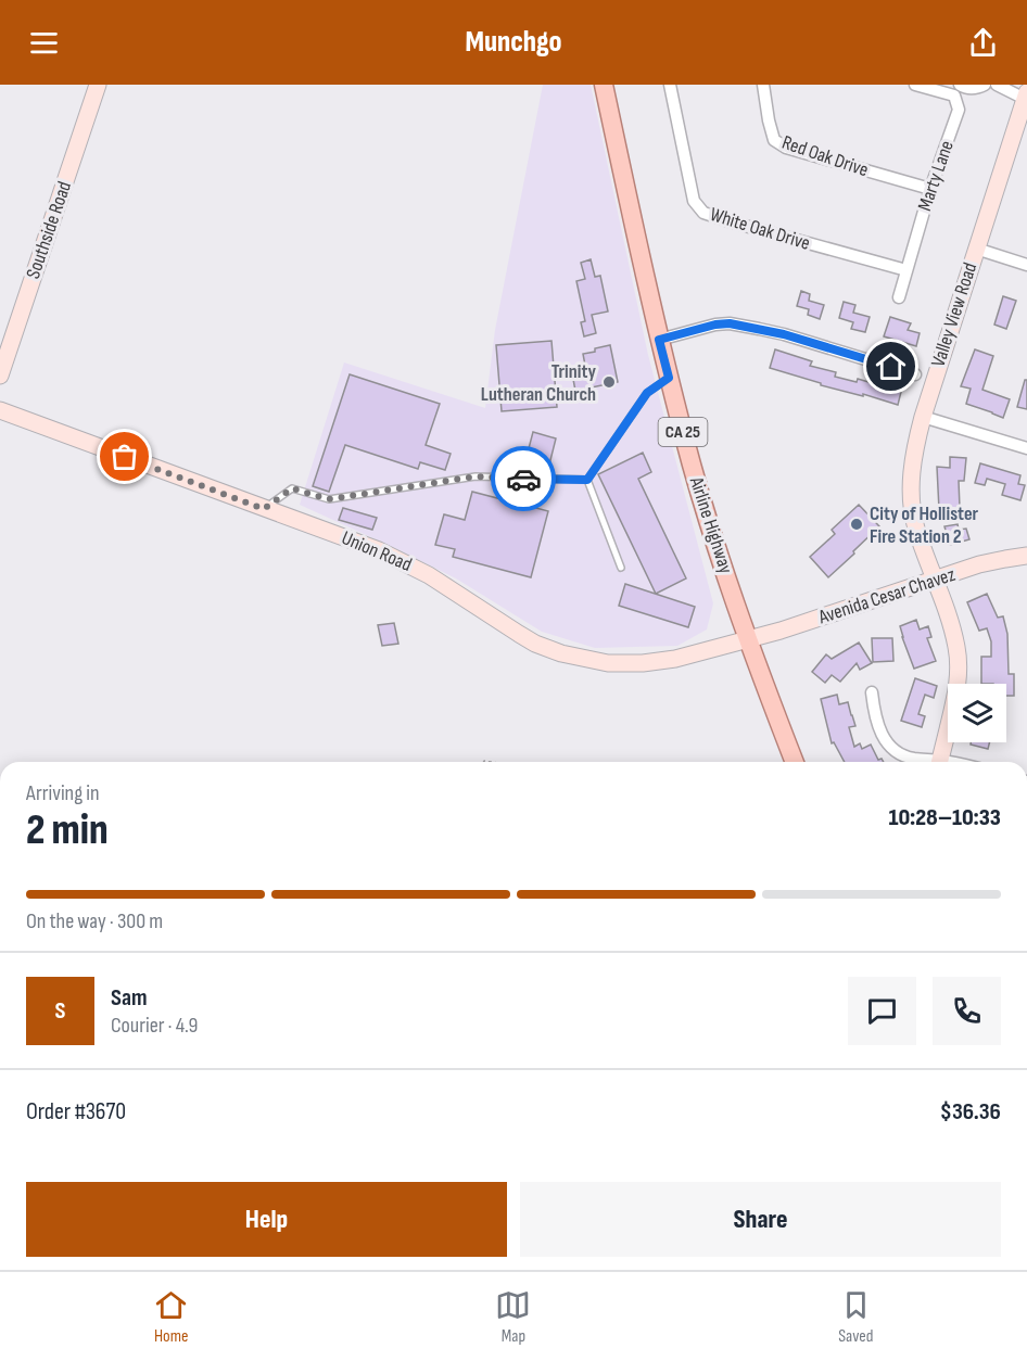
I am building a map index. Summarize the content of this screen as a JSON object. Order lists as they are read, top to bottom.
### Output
{
  "streets": {
    "main road": ["CA 25", "Airline Highway"],
    "street": [
      "Red Oak Drive",
      "Marty Lane",
      "White Oak Drive",
      "Southside Road",
      "Valley View Road",
      "Union Road",
      "Avenida Cesar Chavez"
    ]
  },
  "crossings": [
    ["Red Oak Drive", "Marty Lane"],
    ["Marty Lane", "White Oak Drive"],
    ["Valley View Road", "Avenida Cesar Chavez"],
    ["Airline Highway", "Union Road"],
    ["Airline Highway", "Avenida Cesar Chavez"],
    ["Union Road", "Avenida Cesar Chavez"]
  ],
  "places": ["Trinity Lutheran Church", "City of Hollister Fire Station 2"],
  "page": {
    "header": "Munchgo",
    "heading": ["2 min", "Arriving in", "10:28–10:33"],
    "panel": [
      "Sam",
      "Courier · 4.9",
      "Order #3670",
      "$36.36"
    ],
    "bar": "On the way · 300 m",
    "round": "S",
    "buttons": ["Help", "Share"],
    "tabs": ["Home", "Map", "Saved"]
  }
}
